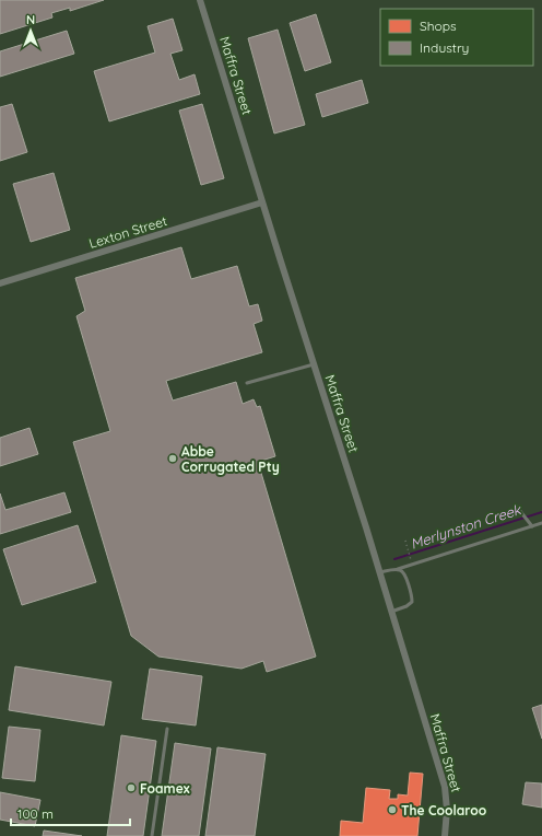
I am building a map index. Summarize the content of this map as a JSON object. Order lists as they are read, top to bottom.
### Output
{
  "streets": {
    "street": ["Maffra Street", "Lexton Street"]
  },
  "crossings": [
    ["Maffra Street", "Lexton Street"]
  ],
  "water": ["Merlynston Creek"],
  "places": ["Abbe Corrugated Pty", "Foamex", "The Coolaroo"],
  "legend": ["Shops", "Industry"],
  "scale_bar": "100 m",
  "north": "top"
}
